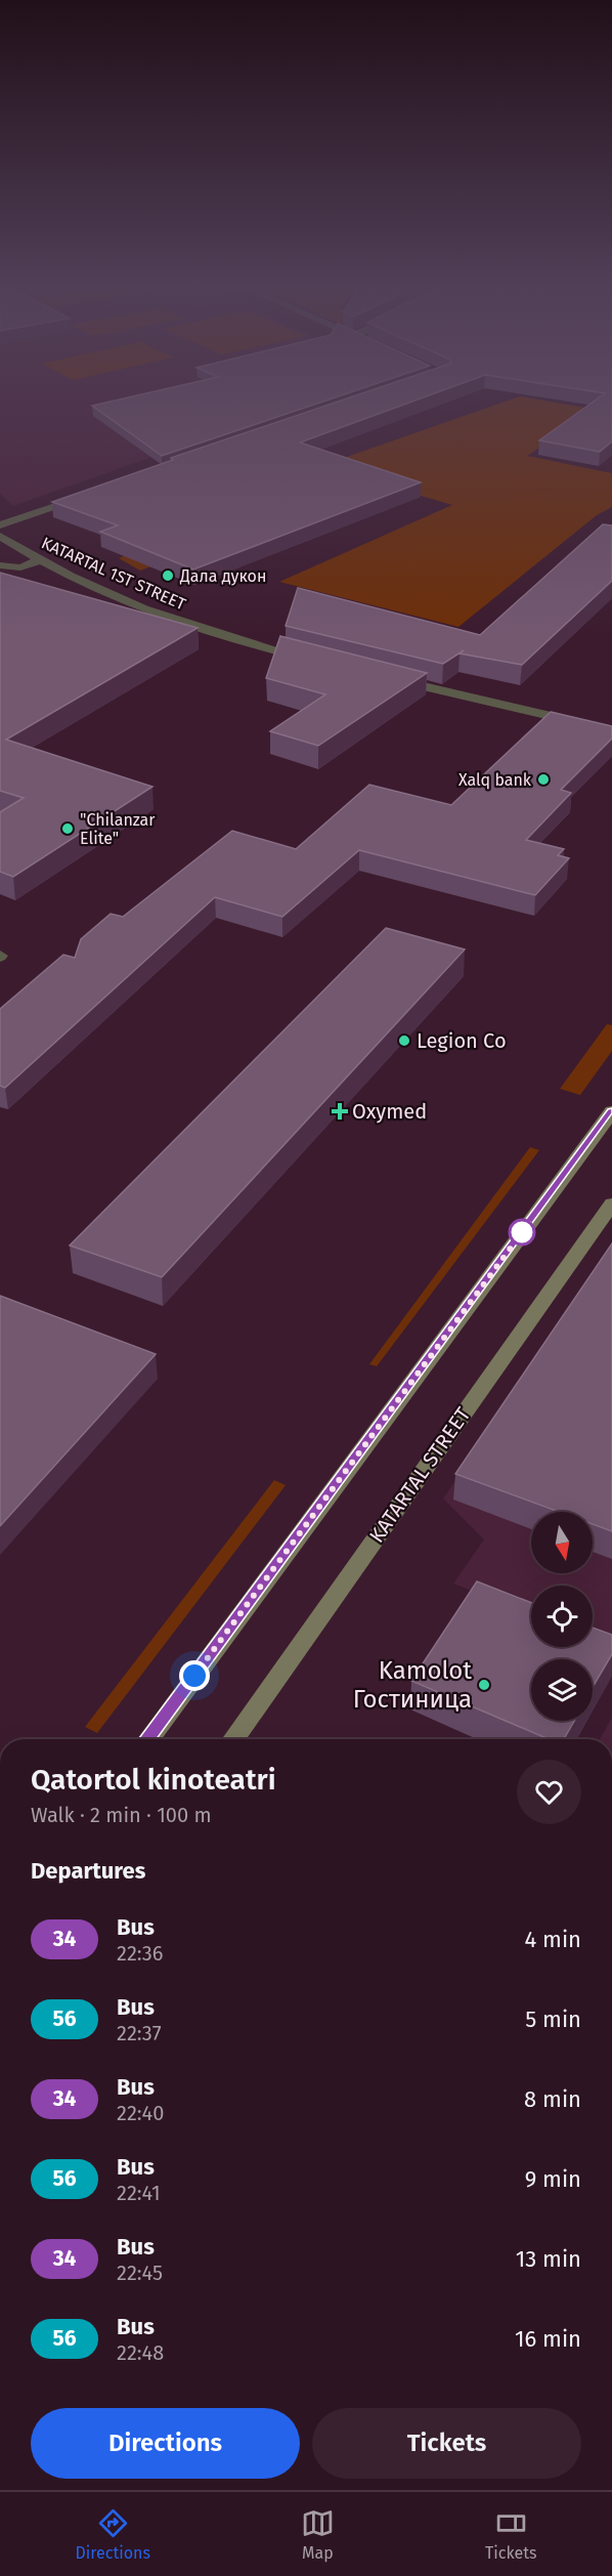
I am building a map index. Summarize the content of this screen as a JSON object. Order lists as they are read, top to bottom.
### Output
{
  "streets": {
    "main road": ["KATARTAL STREET"],
    "street": ["KATARTAL 1ST STREET"]
  },
  "places": {
    "other": [
      "Дала дукон",
      "Xalq bank",
      "\"Chilanzar Elite\"",
      "Legion Co",
      "Kamolot Гостиница"
    ],
    "health": ["Oxymed"]
  },
  "lines": ["bus line 34"],
  "north": "bottom",
  "page": {
    "heading": [
      ["Qatortol kinoteatri", "Walk · 2 min · 100 m"],
      "Departures"
    ],
    "list": [
      {
        "mark": "34",
        "name": "Bus",
        "note": "22:36",
        "value": "4 min"
      },
      {
        "mark": "56",
        "name": "Bus",
        "note": "22:37",
        "value": "5 min"
      },
      {
        "mark": "34",
        "name": "Bus",
        "note": "22:40",
        "value": "8 min"
      },
      {
        "mark": "56",
        "name": "Bus",
        "note": "22:41",
        "value": "9 min"
      },
      {
        "mark": "34",
        "name": "Bus",
        "note": "22:45",
        "value": "13 min"
      },
      {
        "mark": "56",
        "name": "Bus",
        "note": "22:48",
        "value": "16 min"
      }
    ],
    "buttons": ["Directions", "Tickets"],
    "tabs": ["Directions", "Map", "Tickets"]
  }
}
